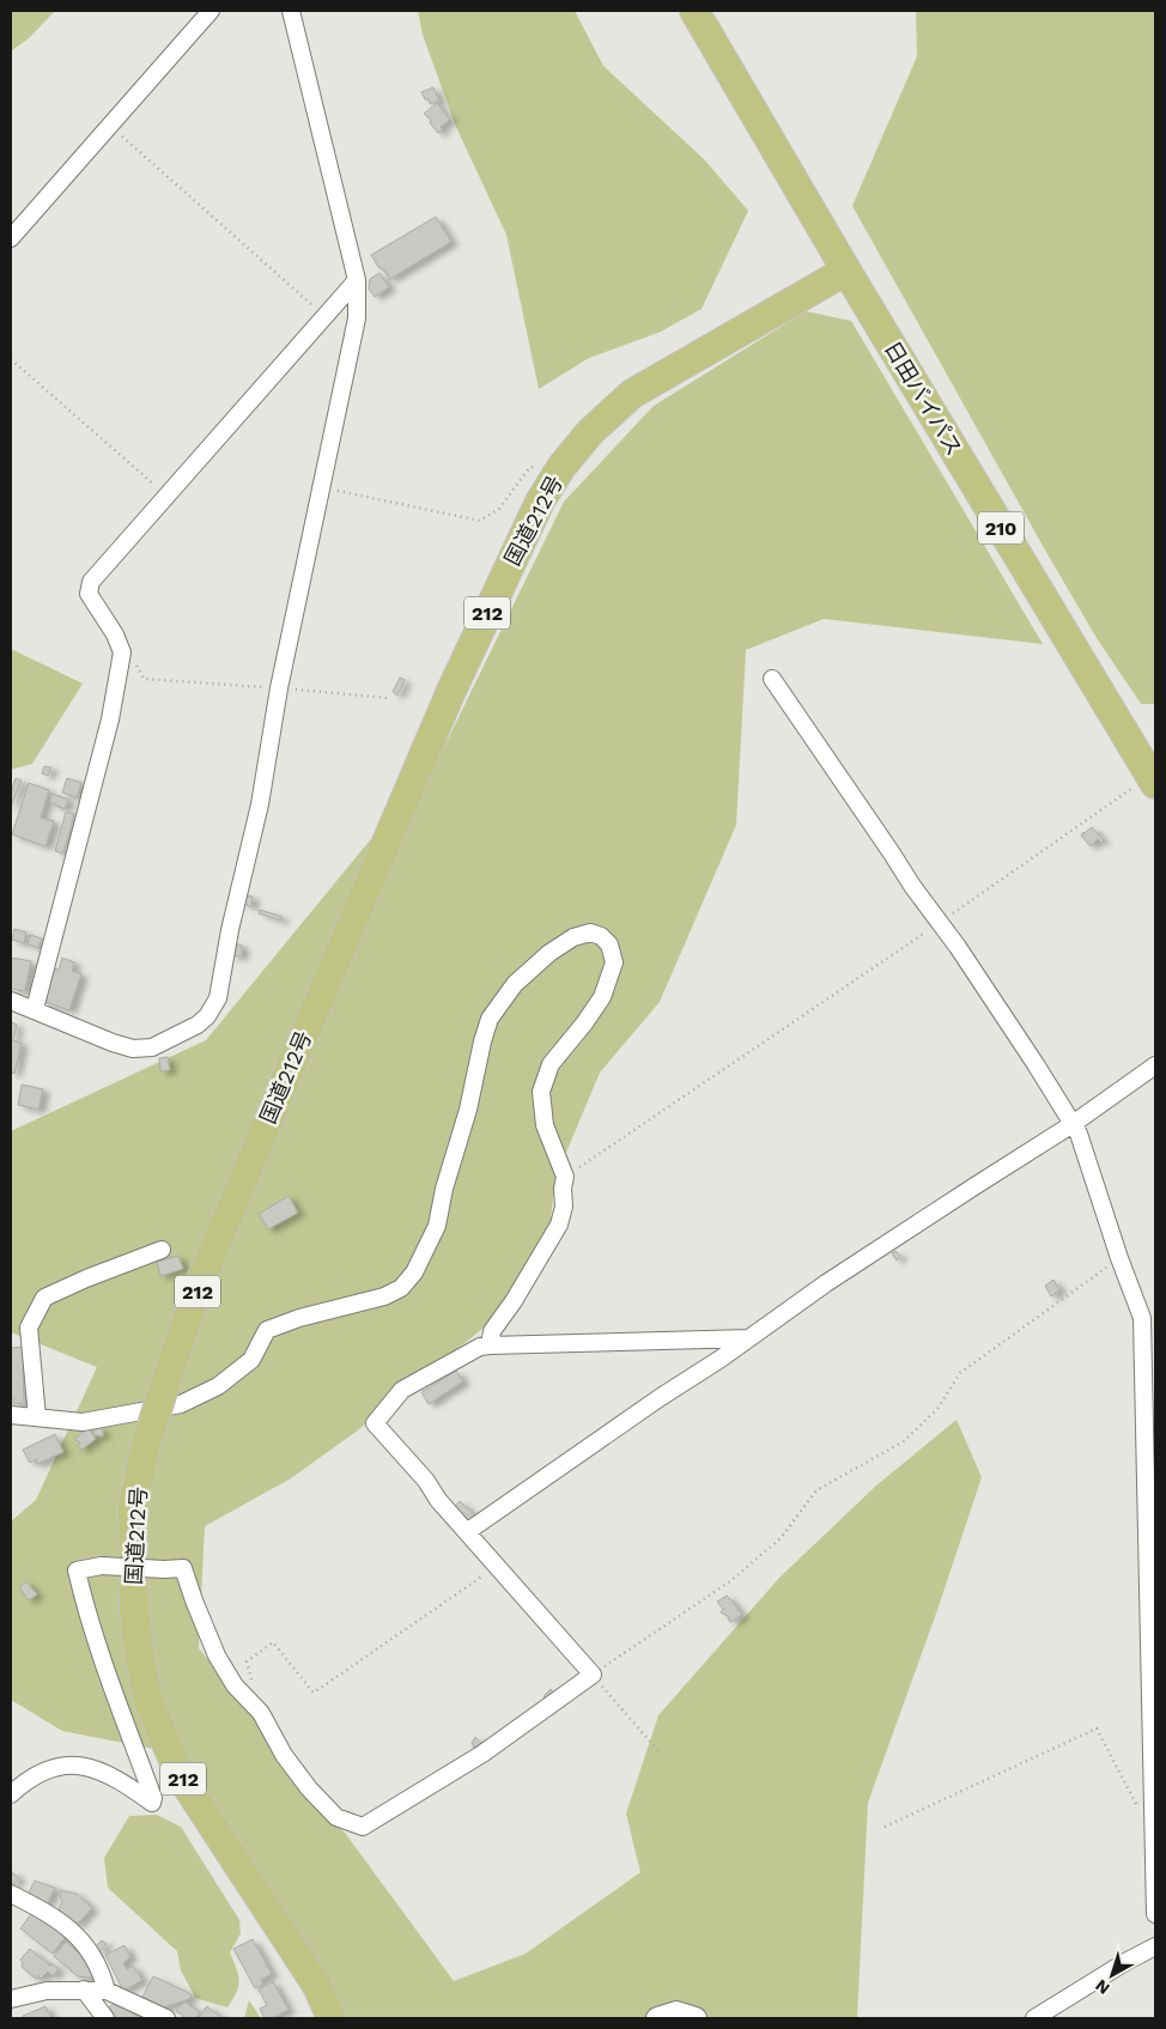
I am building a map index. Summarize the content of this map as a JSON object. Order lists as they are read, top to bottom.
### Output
{
  "streets": {
    "highway": [
      "日田バイパス",
      "国道212号",
      "210",
      "212"
    ]
  },
  "crossings": [
    ["日田バイパス", "国道212号"]
  ],
  "north": "bottom left"
}
